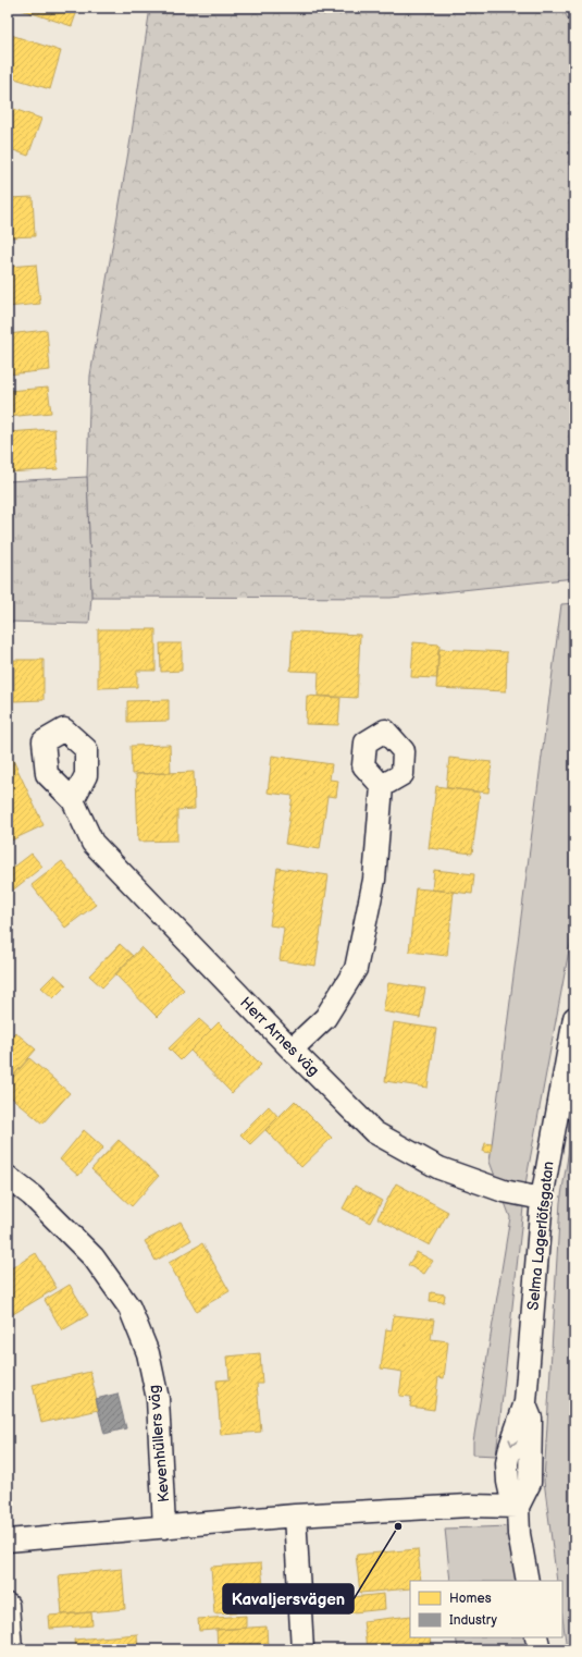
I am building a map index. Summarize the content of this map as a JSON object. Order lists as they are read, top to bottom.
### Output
{
  "streets": {
    "street": ["Herr Arnes väg", "Selma Lagerlöfsgatan", "Kevenhüllers väg"]
  },
  "crossings": [
    ["Herr Arnes väg", "Selma Lagerlöfsgatan"]
  ],
  "places": ["Kavaljersvägen"],
  "legend": ["Homes", "Industry"]
}
